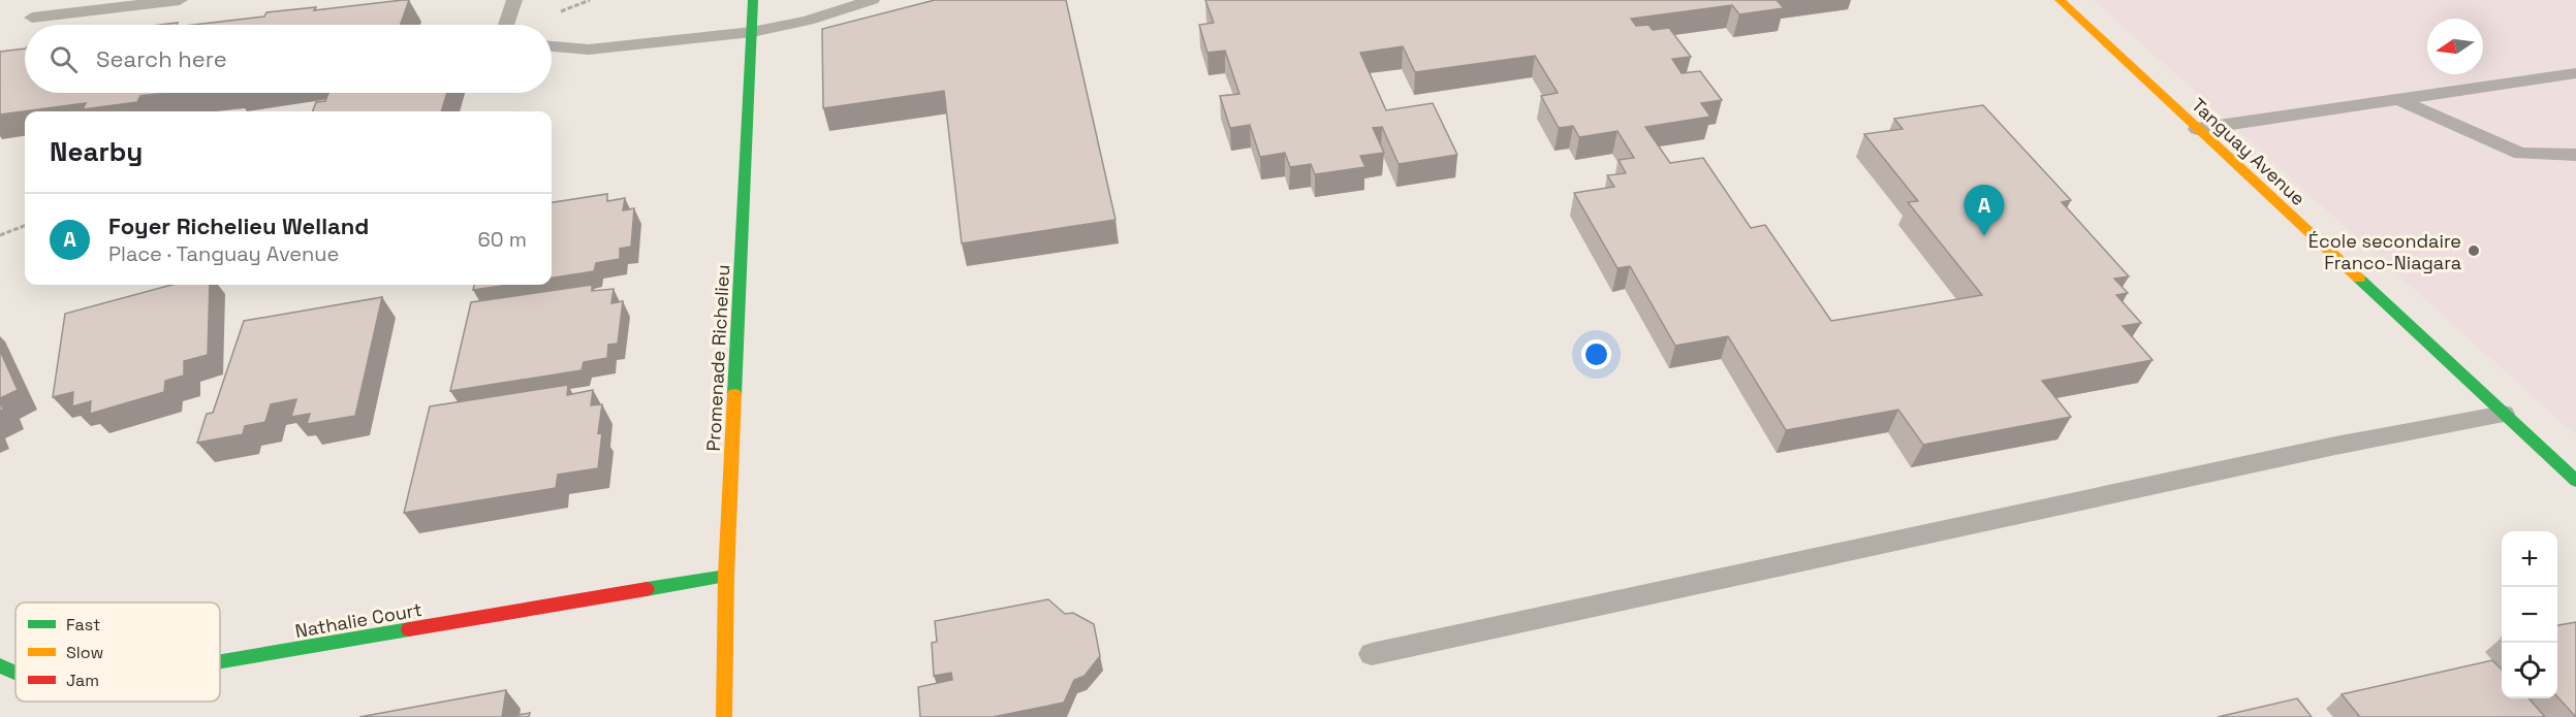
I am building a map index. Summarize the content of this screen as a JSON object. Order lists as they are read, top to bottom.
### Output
{
  "streets": {
    "street": ["Tanguay Avenue", "Promenade Richelieu", "Nathalie Court"]
  },
  "crossings": [
    ["Promenade Richelieu", "Nathalie Court"]
  ],
  "places": ["École secondaire Franco-Niagara"],
  "legend": ["Fast", "Slow", "Jam"],
  "north": "left",
  "page": {
    "search": "Search here",
    "heading": "Nearby",
    "pins": "A",
    "list": [
      {
        "mark": "A",
        "name": "Foyer Richelieu Welland",
        "note": "Place · Tanguay Avenue",
        "value": "60 m"
      }
    ],
    "map_buttons": ["+", "−"]
  }
}
